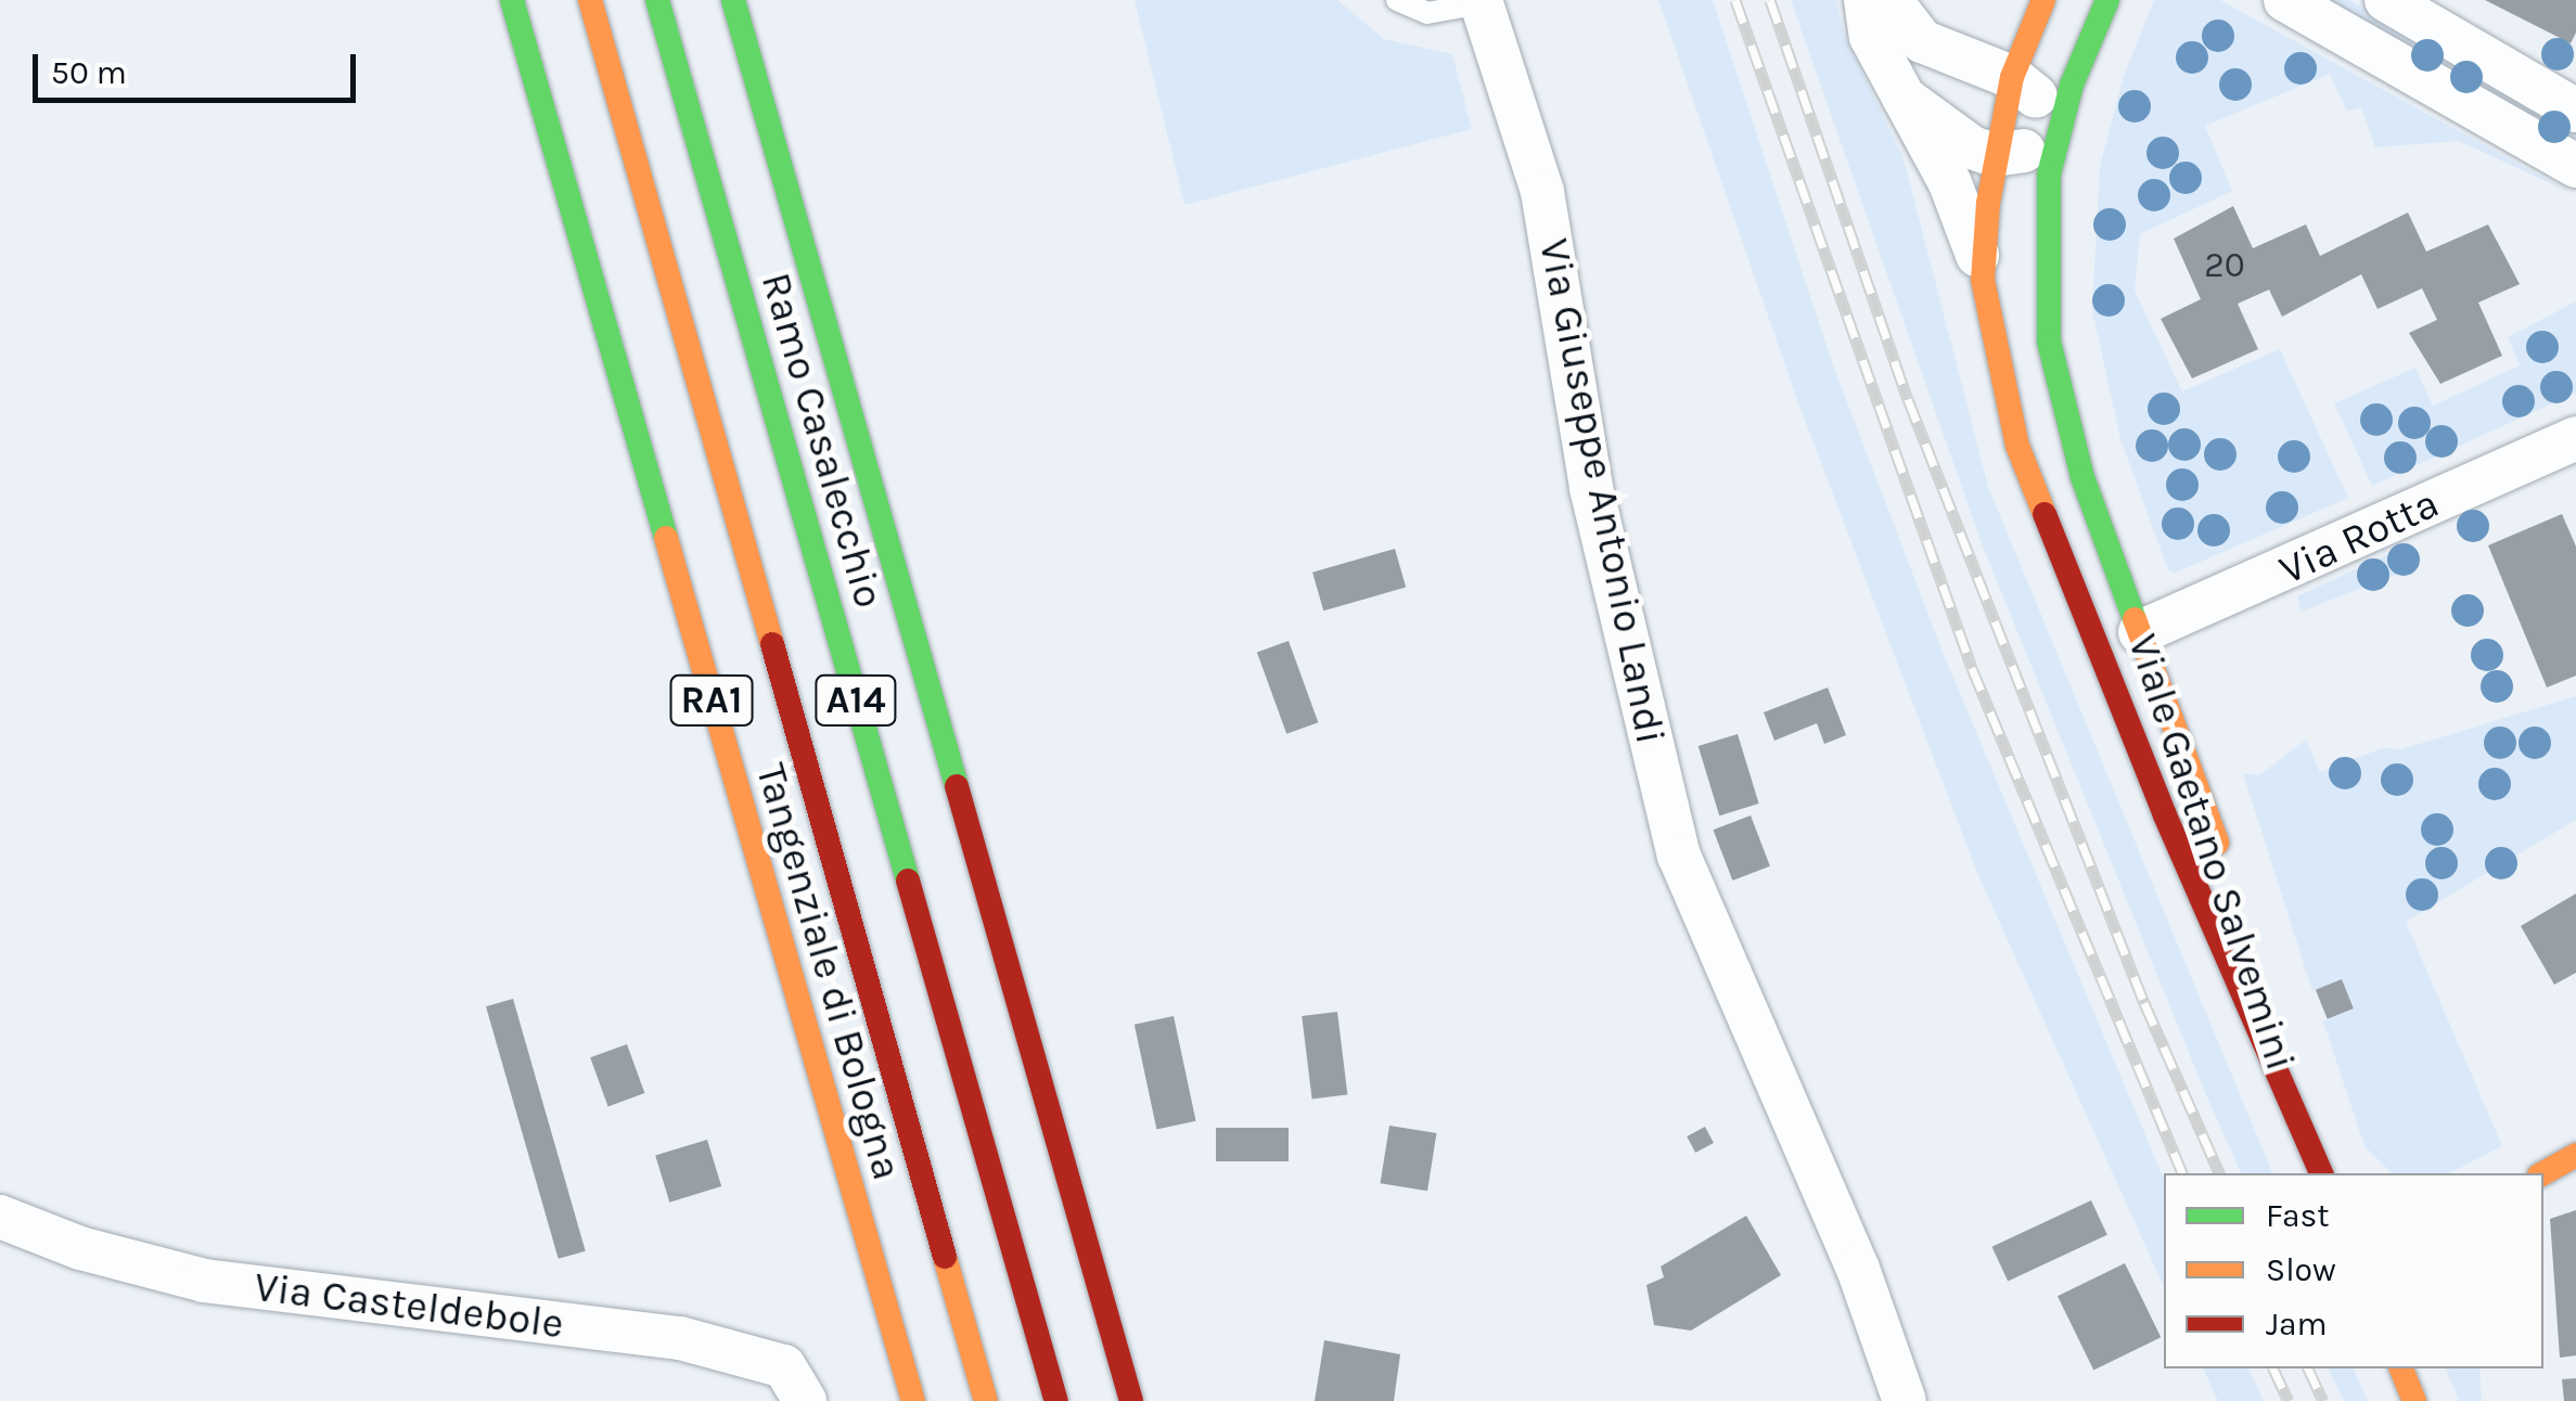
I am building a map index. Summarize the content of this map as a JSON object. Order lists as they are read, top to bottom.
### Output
{
  "streets": {
    "main road": [
      "Ramo Casalecchio",
      "RA1",
      "A14",
      "Viale Gaetano Salvemini",
      "Tangenziale di Bologna"
    ],
    "street": ["Via Giuseppe Antonio Landi", "Via Rotta", "Via Casteldebole"]
  },
  "crossings": [
    ["Via Rotta", "Viale Gaetano Salvemini"]
  ],
  "house_numbers": ["20"],
  "legend": ["Fast", "Slow", "Jam"],
  "scale_bar": "50 m"
}
